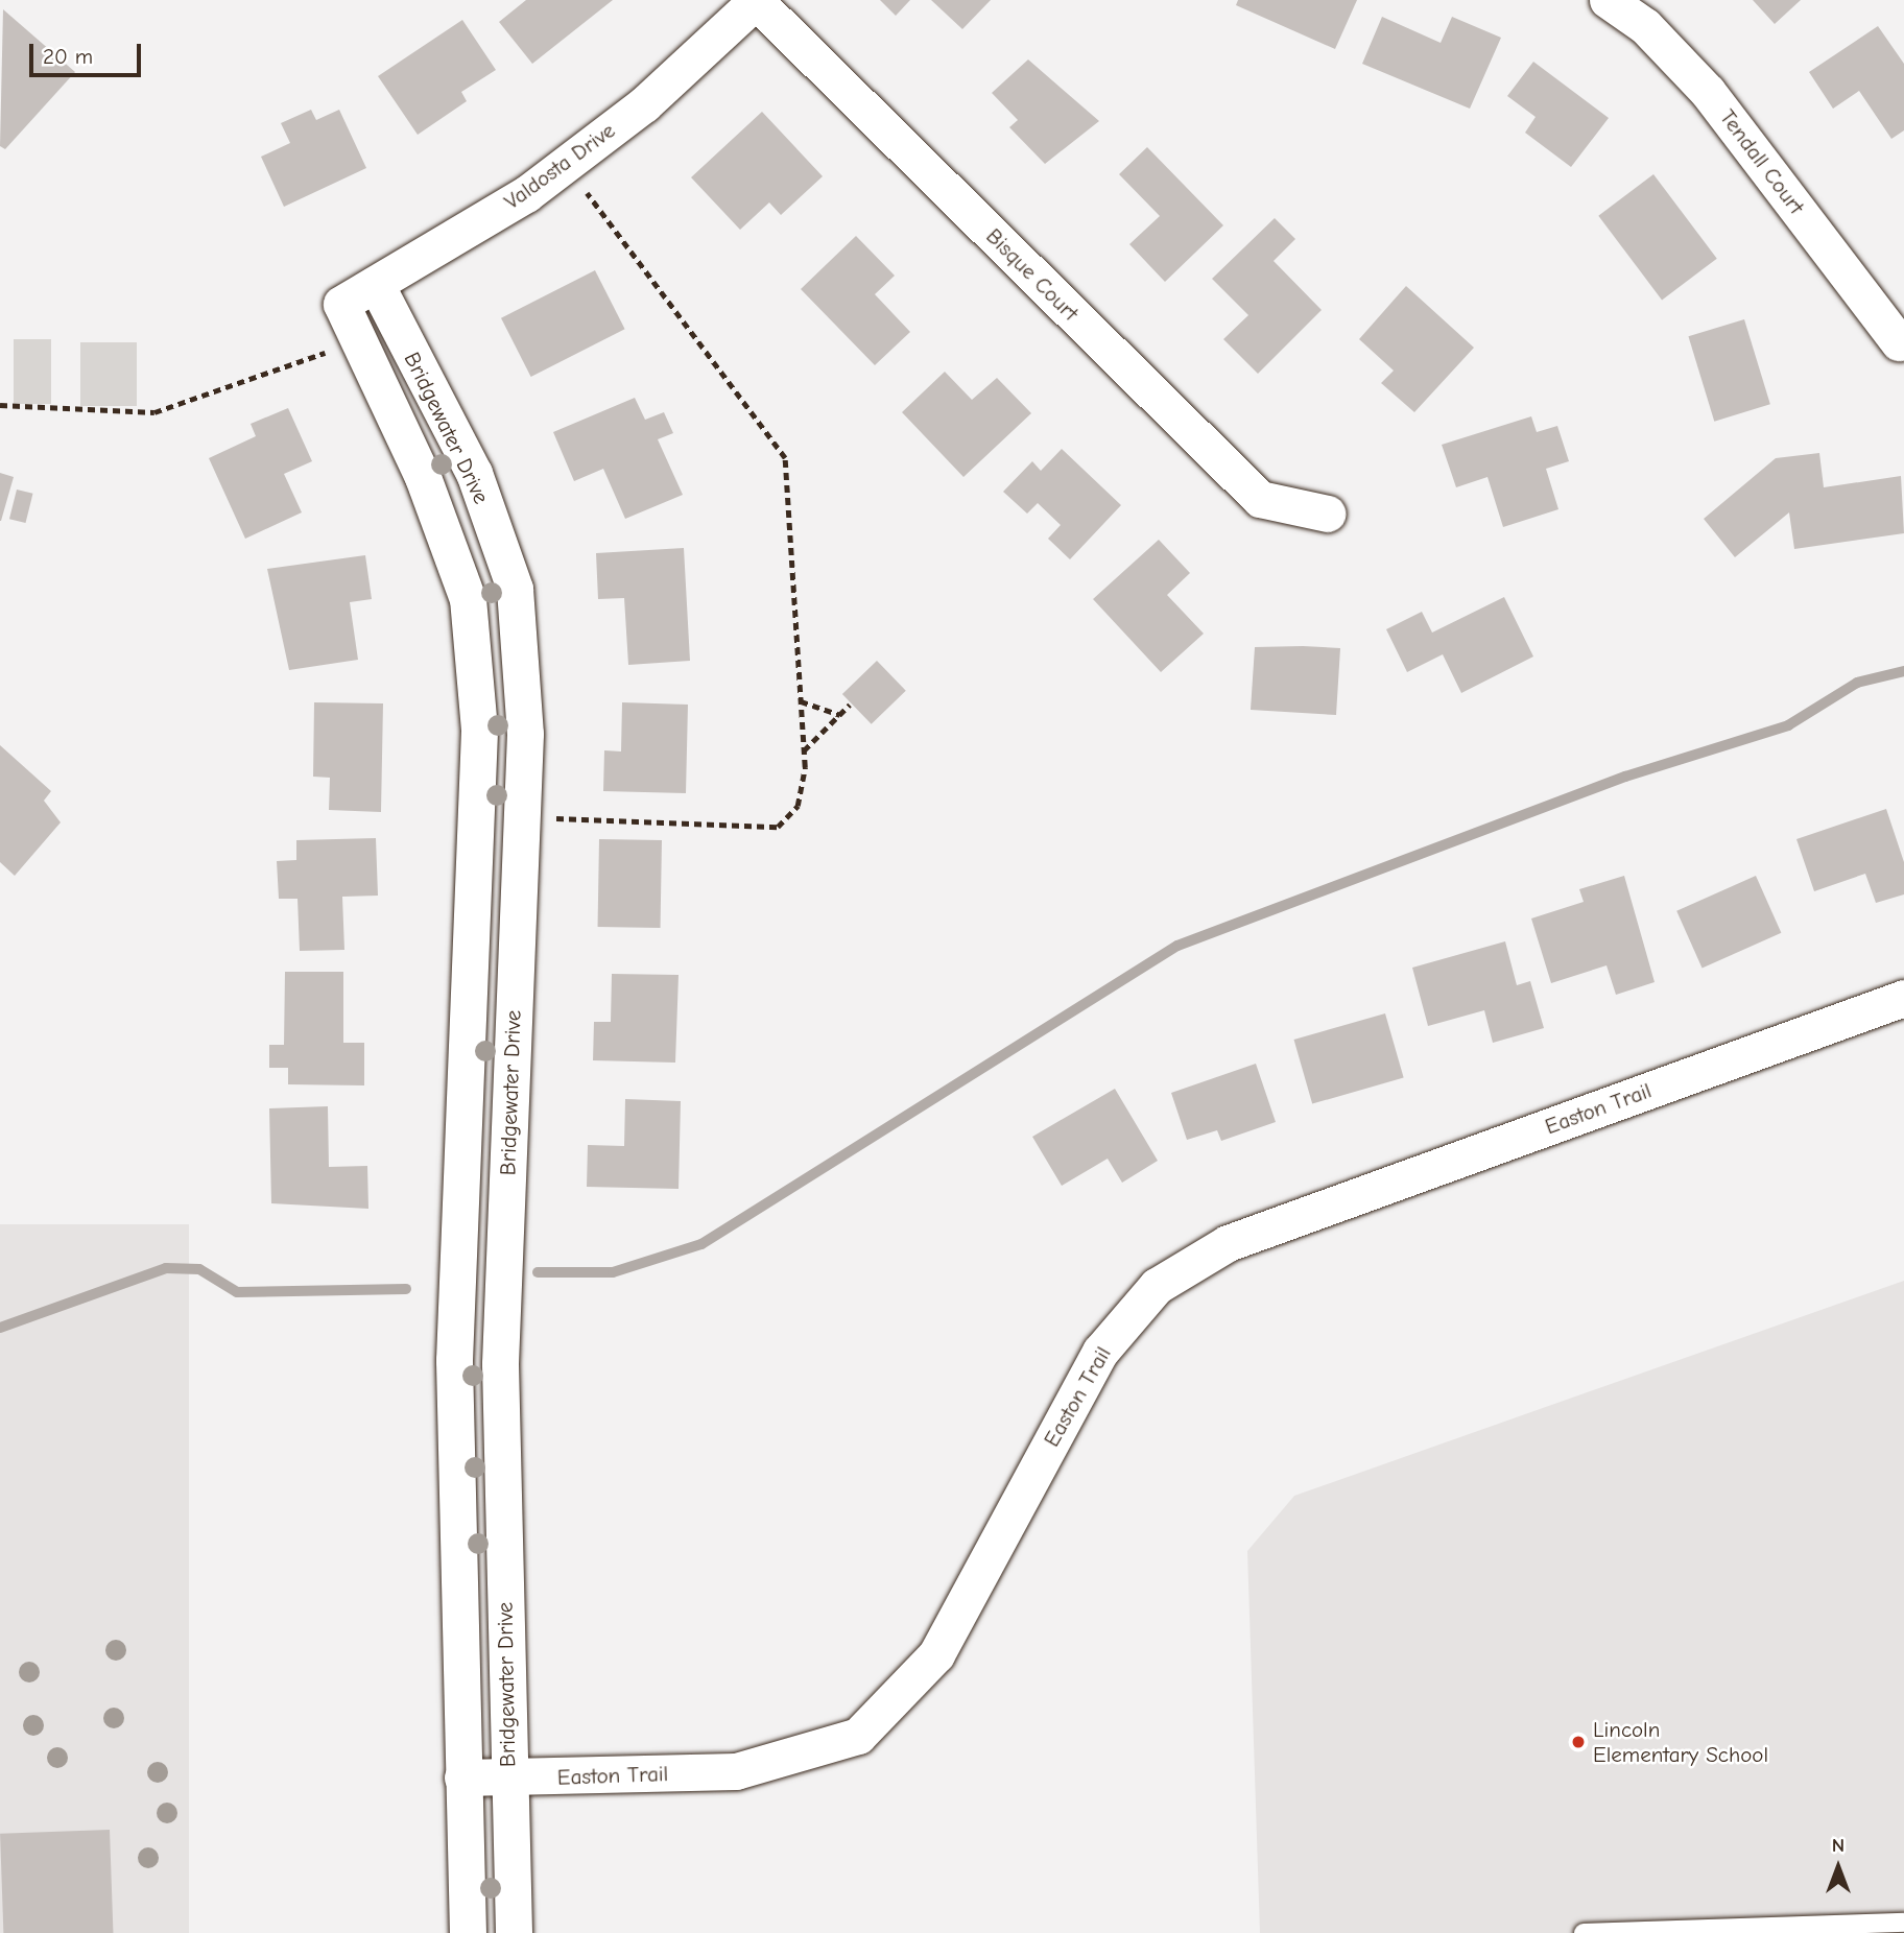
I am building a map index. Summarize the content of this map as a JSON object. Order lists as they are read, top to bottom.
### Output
{
  "streets": {
    "street": [
      "Tendall Court",
      "Valdosta Drive",
      "Bisque Court",
      "Bridgewater Drive",
      "Easton Trail"
    ]
  },
  "crossings": [
    ["Valdosta Drive", "Bisque Court"],
    ["Valdosta Drive", "Bridgewater Drive"],
    ["Bridgewater Drive", "Easton Trail"]
  ],
  "places": ["Lincoln Elementary School"],
  "scale_bar": "20 m",
  "north": "top"
}
